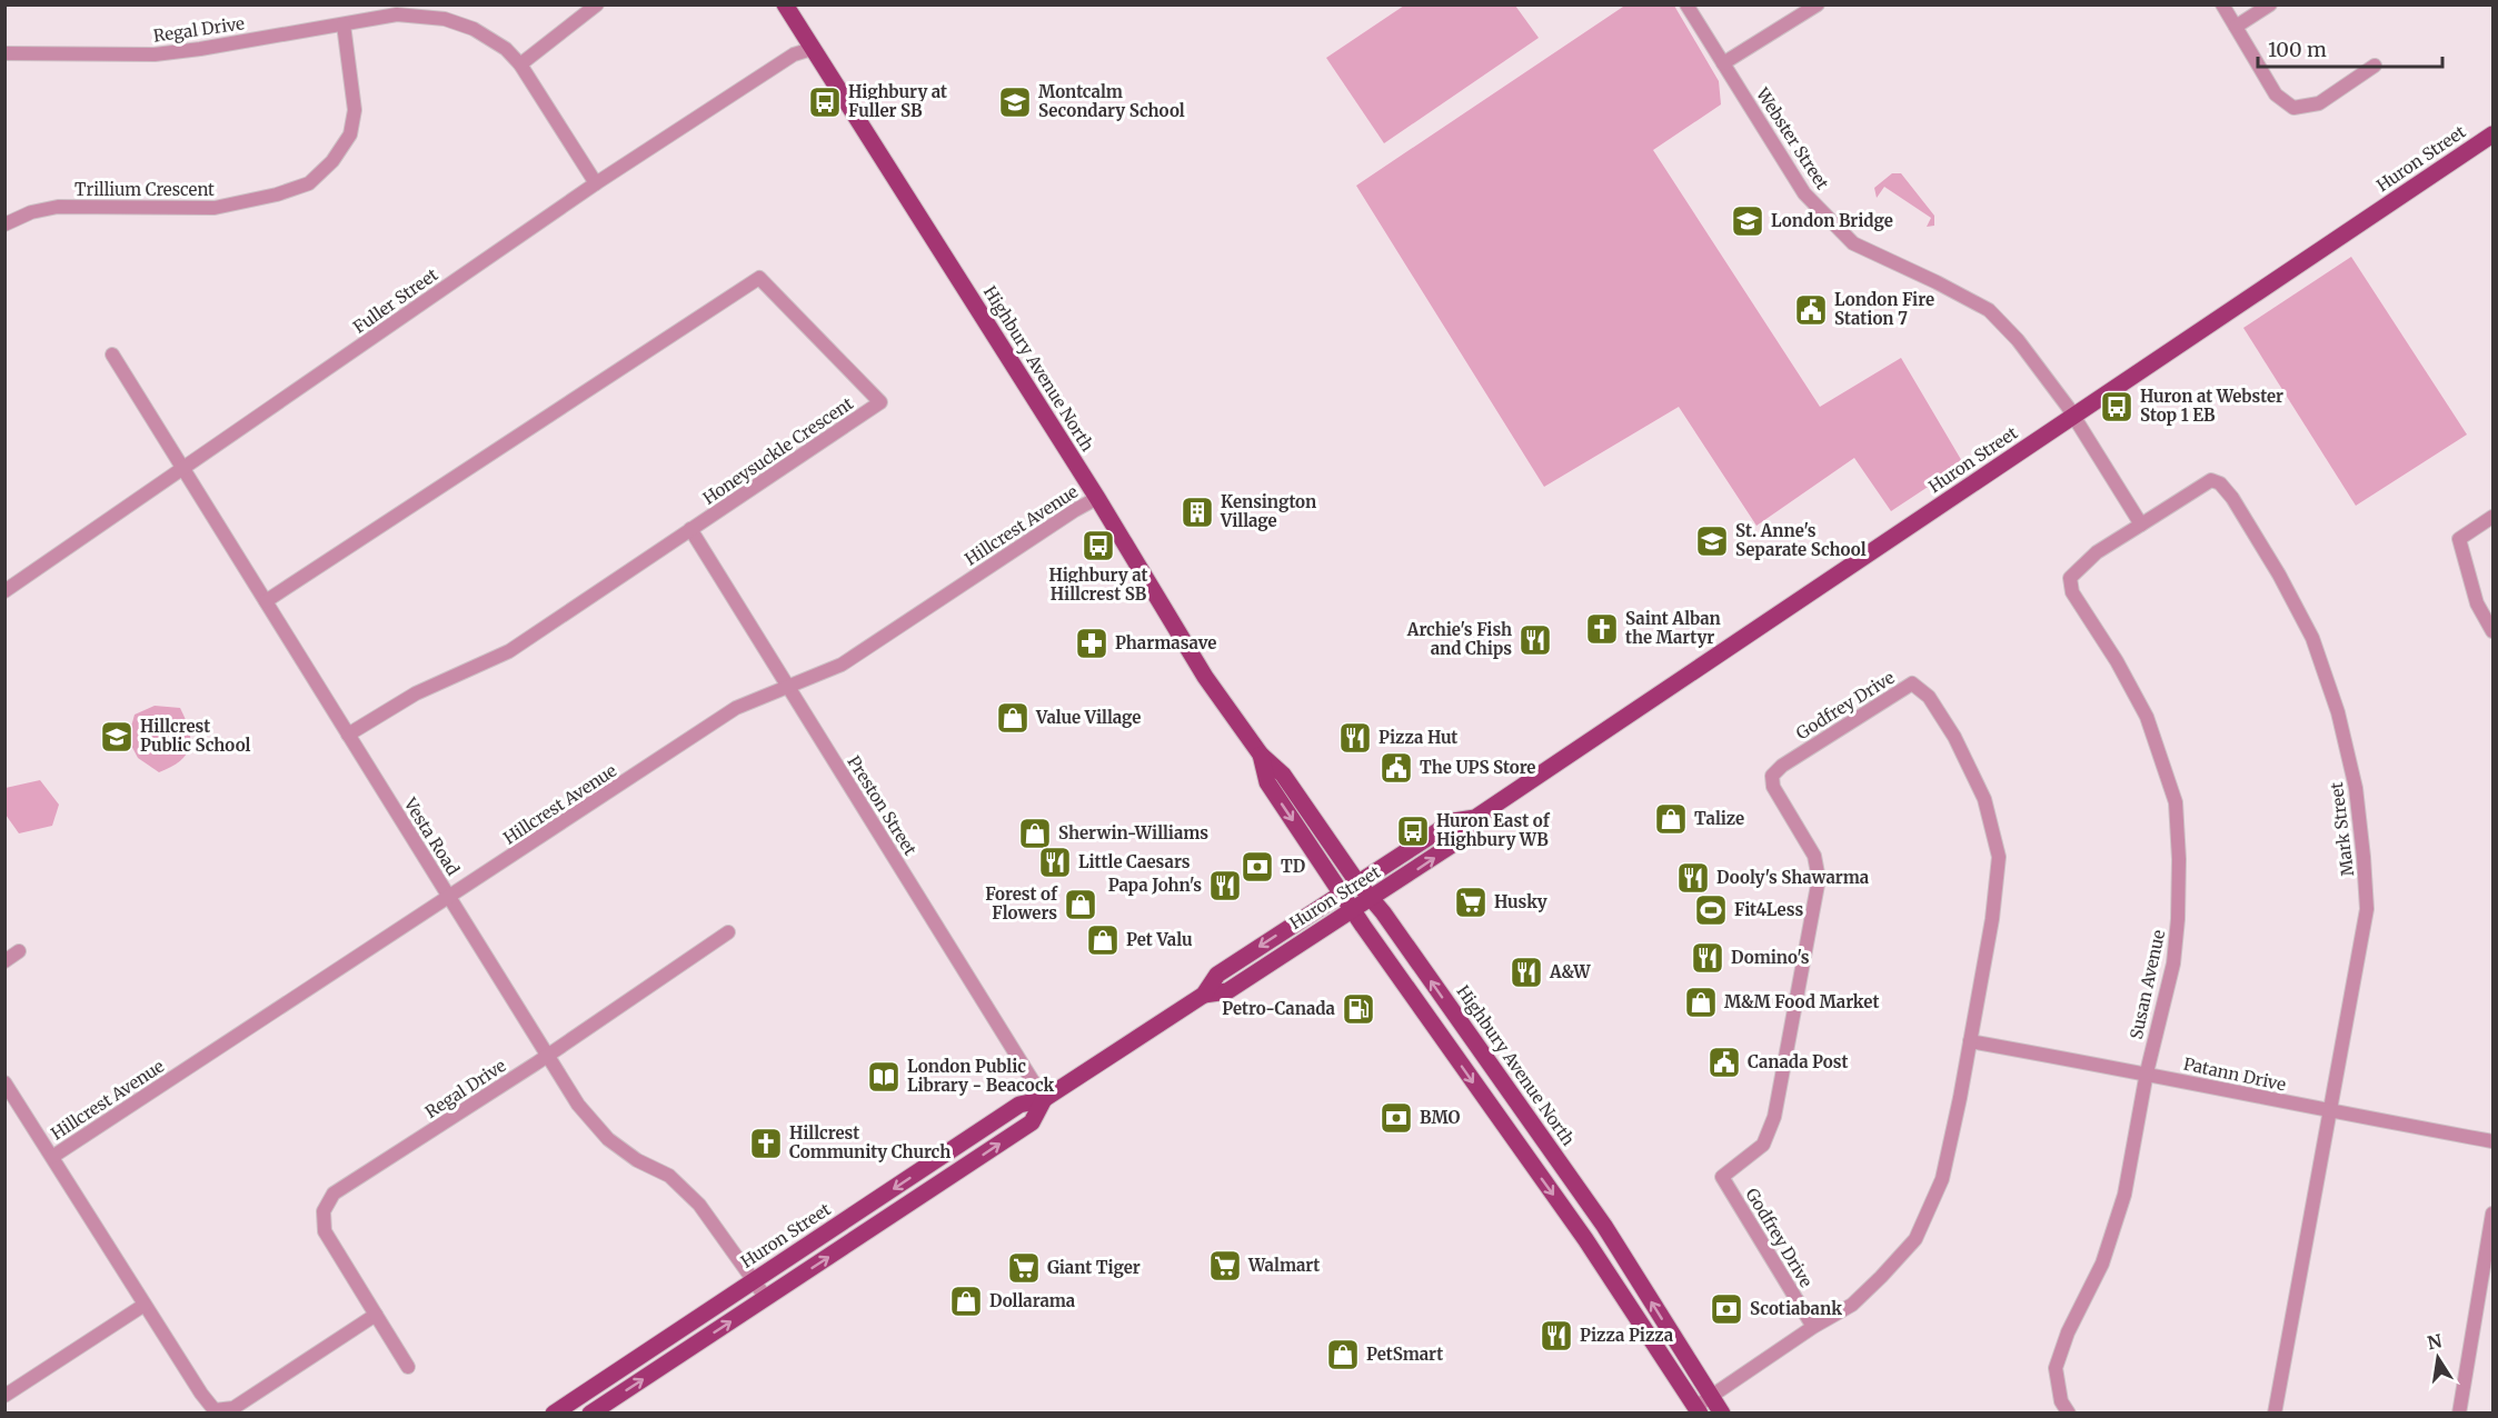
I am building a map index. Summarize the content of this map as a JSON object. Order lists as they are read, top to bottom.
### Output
{
  "streets": {
    "main road": ["Huron Street", "Highbury Avenue North"],
    "street": [
      "Regal Drive",
      "Webster Street",
      "Trillium Crescent",
      "Fuller Street",
      "Honeysuckle Crescent",
      "Hillcrest Avenue",
      "Godfrey Drive",
      "Preston Street",
      "Mark Street",
      "Vesta Road",
      "Susan Avenue",
      "Patann Drive"
    ]
  },
  "crossings": [
    ["Regal Drive", "Trillium Crescent"],
    ["Regal Drive", "Fuller Street"],
    ["Regal Drive", "Vesta Road"],
    ["Webster Street", "Huron Street"],
    ["Huron Street", "Highbury Avenue North"],
    ["Huron Street", "Preston Street"],
    ["Huron Street", "Vesta Road"],
    ["Fuller Street", "Highbury Avenue North"],
    ["Fuller Street", "Vesta Road"],
    ["Highbury Avenue North", "Hillcrest Avenue"],
    ["Highbury Avenue North", "Godfrey Drive"],
    ["Honeysuckle Crescent", "Preston Street"],
    ["Honeysuckle Crescent", "Vesta Road"],
    ["Hillcrest Avenue", "Preston Street"],
    ["Hillcrest Avenue", "Vesta Road"],
    ["Godfrey Drive", "Patann Drive"],
    ["Mark Street", "Susan Avenue"],
    ["Mark Street", "Patann Drive"],
    ["Susan Avenue", "Patann Drive"]
  ],
  "places": {
    "bus stop": [
      "Highbury at Fuller SB",
      "Huron at Webster Stop 1 EB",
      "Highbury at Hillcrest SB",
      "Huron East of Highbury WB"
    ],
    "school or university": [
      "Montcalm Secondary School",
      "London Bridge",
      "St. Anne's Separate School",
      "Hillcrest Public School"
    ],
    "public building": ["London Fire Station 7", "The UPS Store", "Canada Post"],
    "building": ["Kensington Village"],
    "church": ["Saint Alban the Martyr", "Hillcrest Community Church"],
    "restaurant": [
      "Archie's Fish and Chips",
      "Pizza Hut",
      "Little Caesars",
      "Dooly's Shawarma",
      "Papa John's",
      "Domino's",
      "A&W",
      "Pizza Pizza"
    ],
    "pharmacy": ["Pharmasave"],
    "shop": [
      "Value Village",
      "Talize",
      "Sherwin-Williams",
      "Forest of Flowers",
      "Pet Valu",
      "M&M Food Market",
      "Dollarama",
      "PetSmart"
    ],
    "bank": ["TD", "BMO", "Scotiabank"],
    "supermarket": ["Husky", "Walmart", "Giant Tiger"],
    "sports": ["Fit4Less"],
    "fuel station": ["Petro-Canada"],
    "library": ["London Public Library - Beacock"]
  },
  "scale_bar": "100 m",
  "north": "top"
}
